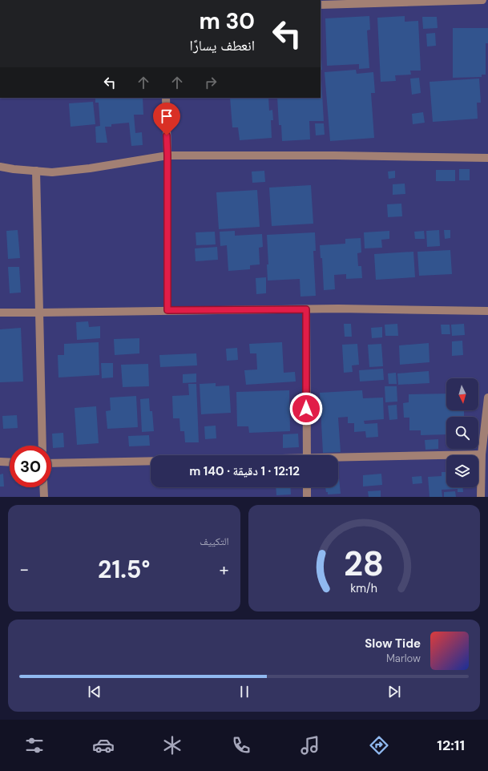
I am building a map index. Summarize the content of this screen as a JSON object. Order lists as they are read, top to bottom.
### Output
{
  "north": "bottom",
  "page": {
    "turn": ["30 m", "انعطف يسارًا"],
    "limit": "30",
    "trip": "12:12 · 1 دقيقة · 140 m",
    "tile": "التكييف",
    "heat": ["−", "21.5°", "+"],
    "song": ["Slow Tide", "Marlow"],
    "tabs": "12:11",
    "gauge": ["28", "km/h"]
  }
}
